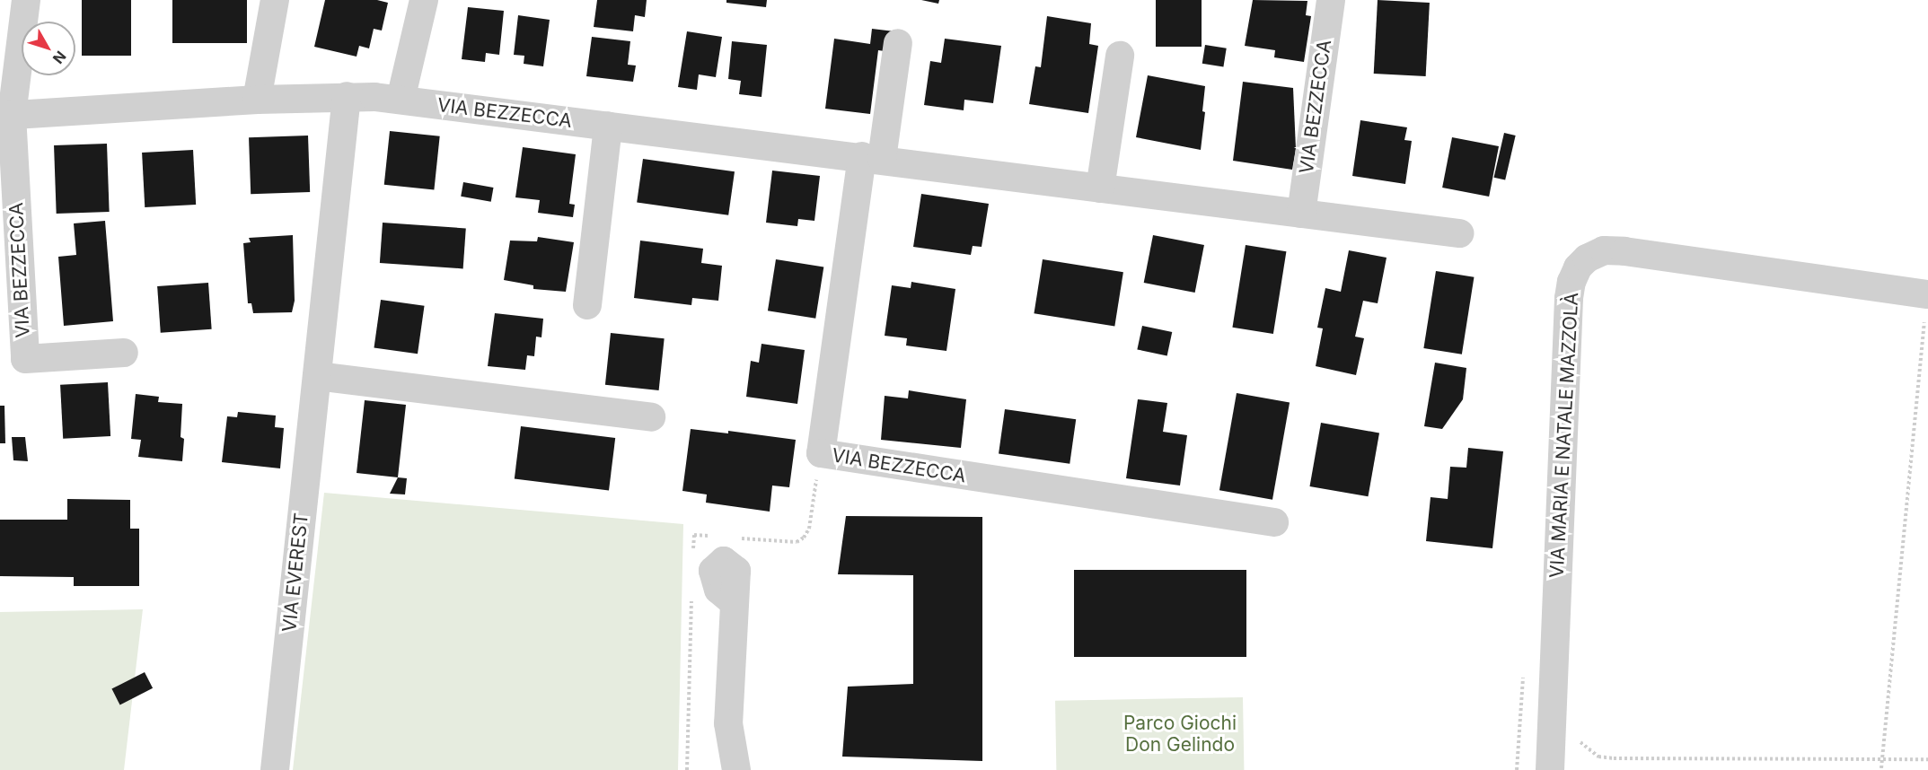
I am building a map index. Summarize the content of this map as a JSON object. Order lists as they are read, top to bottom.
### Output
{
  "streets": {
    "street": ["VIA BEZZECCA", "VIA MARIA E NATALE MAZZOLÀ", "VIA EVEREST"]
  },
  "crossings": [
    ["VIA BEZZECCA", "VIA EVEREST"]
  ],
  "parks": ["Parco Giochi Don Gelindo"],
  "north": "bottom right"
}
